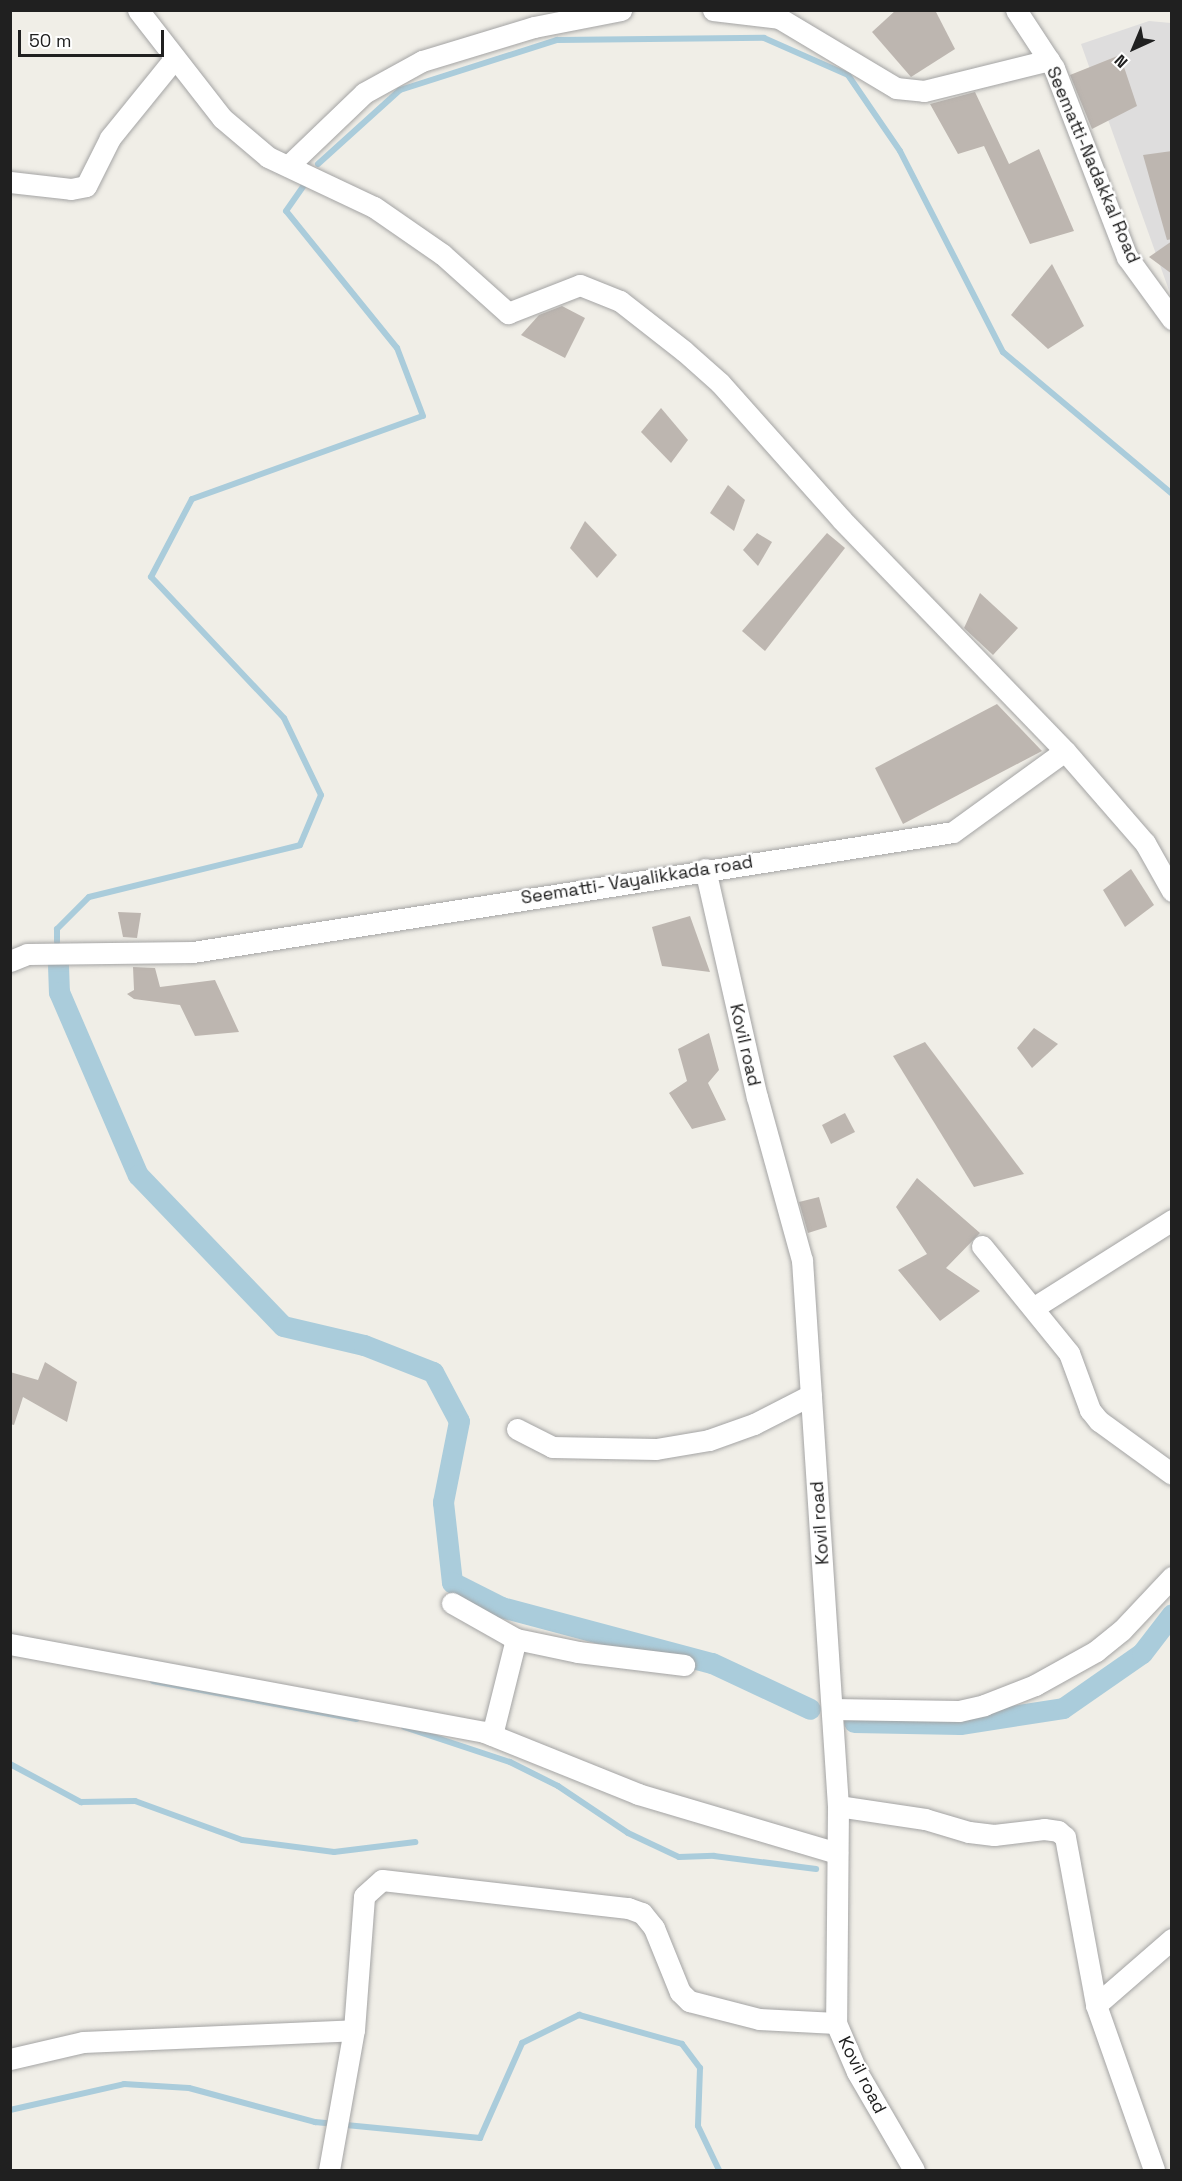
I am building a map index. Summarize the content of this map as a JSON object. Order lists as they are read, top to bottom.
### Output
{
  "streets": {
    "street": ["Seematti-Nadakkal Road", "Seematti- Vayalikkada road", "Kovil road"]
  },
  "crossings": [
    ["Seematti- Vayalikkada road", "Kovil road"]
  ],
  "scale_bar": "50 m",
  "north": "bottom left"
}
